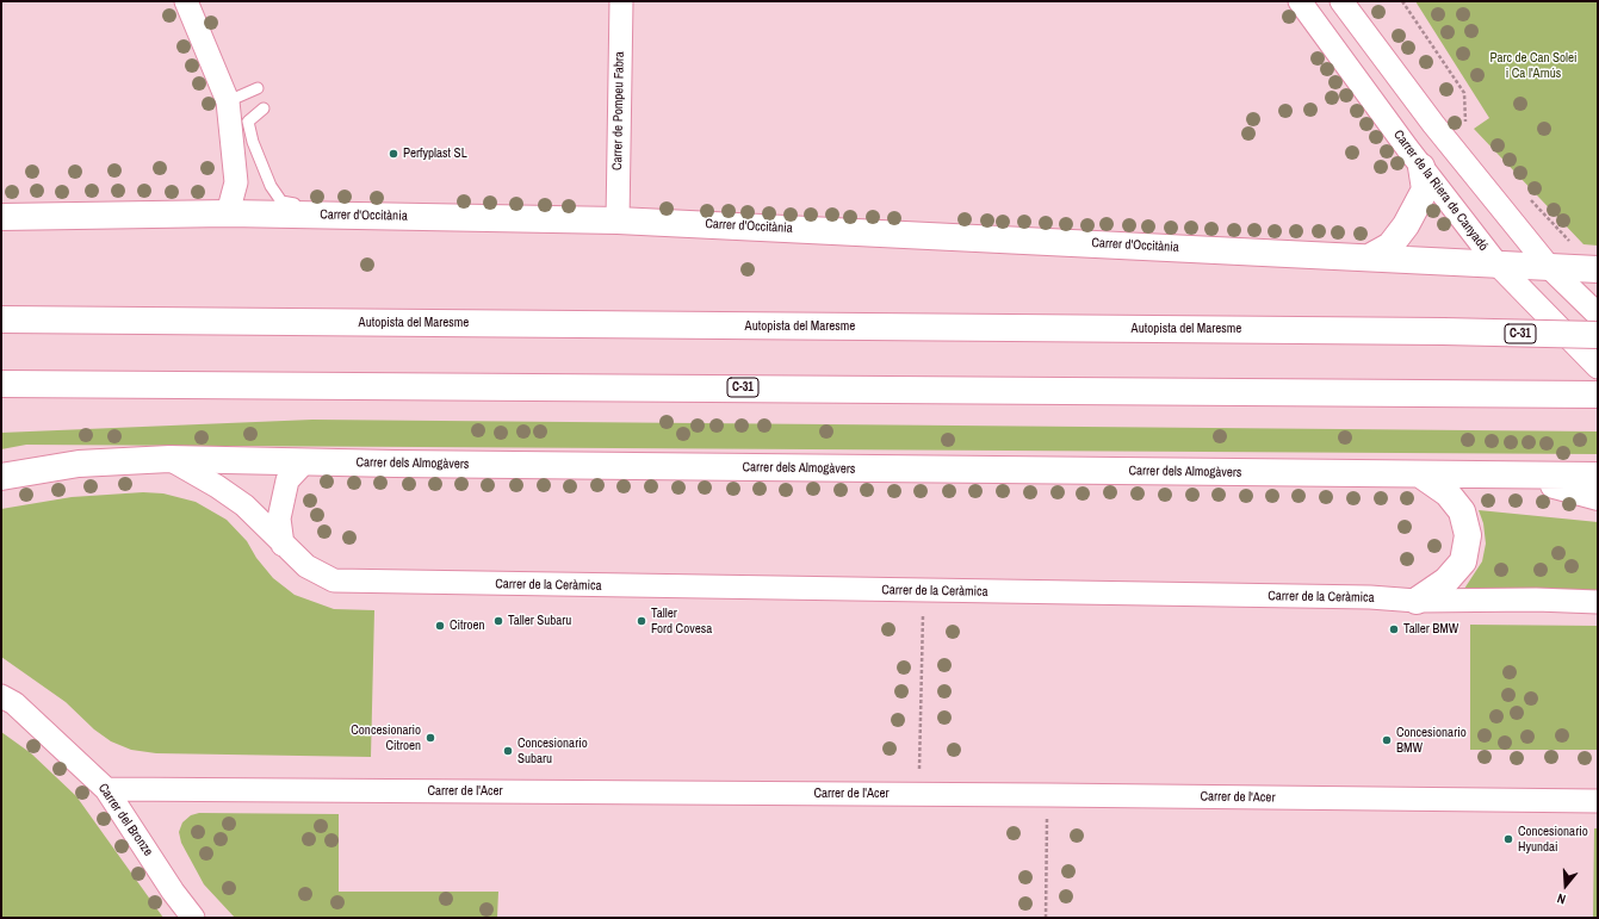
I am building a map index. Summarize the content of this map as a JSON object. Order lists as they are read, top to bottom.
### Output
{
  "streets": {
    "main road": [
      "Carrer d'Occitània",
      "Autopista del Maresme",
      "C-31",
      "Carrer dels Almogàvers"
    ],
    "street": [
      "Carrer de Pompeu Fabra",
      "Carrer de la Riera de Canyadó",
      "Carrer de la Ceràmica",
      "Carrer de l'Acer",
      "Carrer del Bronze"
    ]
  },
  "crossings": [
    ["Carrer de Pompeu Fabra", "Carrer d'Occitània"],
    ["Carrer de la Riera de Canyadó", "Carrer d'Occitània"],
    ["Carrer dels Almogàvers", "Carrer de la Ceràmica"],
    ["Carrer de l'Acer", "Carrer del Bronze"]
  ],
  "parks": ["Parc de Can Solei i Ca l'Arnús"],
  "places": [
    "Perfyplast SL",
    "Taller Subaru",
    "Taller Ford Covesa",
    "Citroen",
    "Taller BMW",
    "Concesionario Citroen",
    "Concesionario BMW",
    "Concesionario Subaru",
    "Concesionario Hyundai"
  ],
  "north": "bottom"
}
